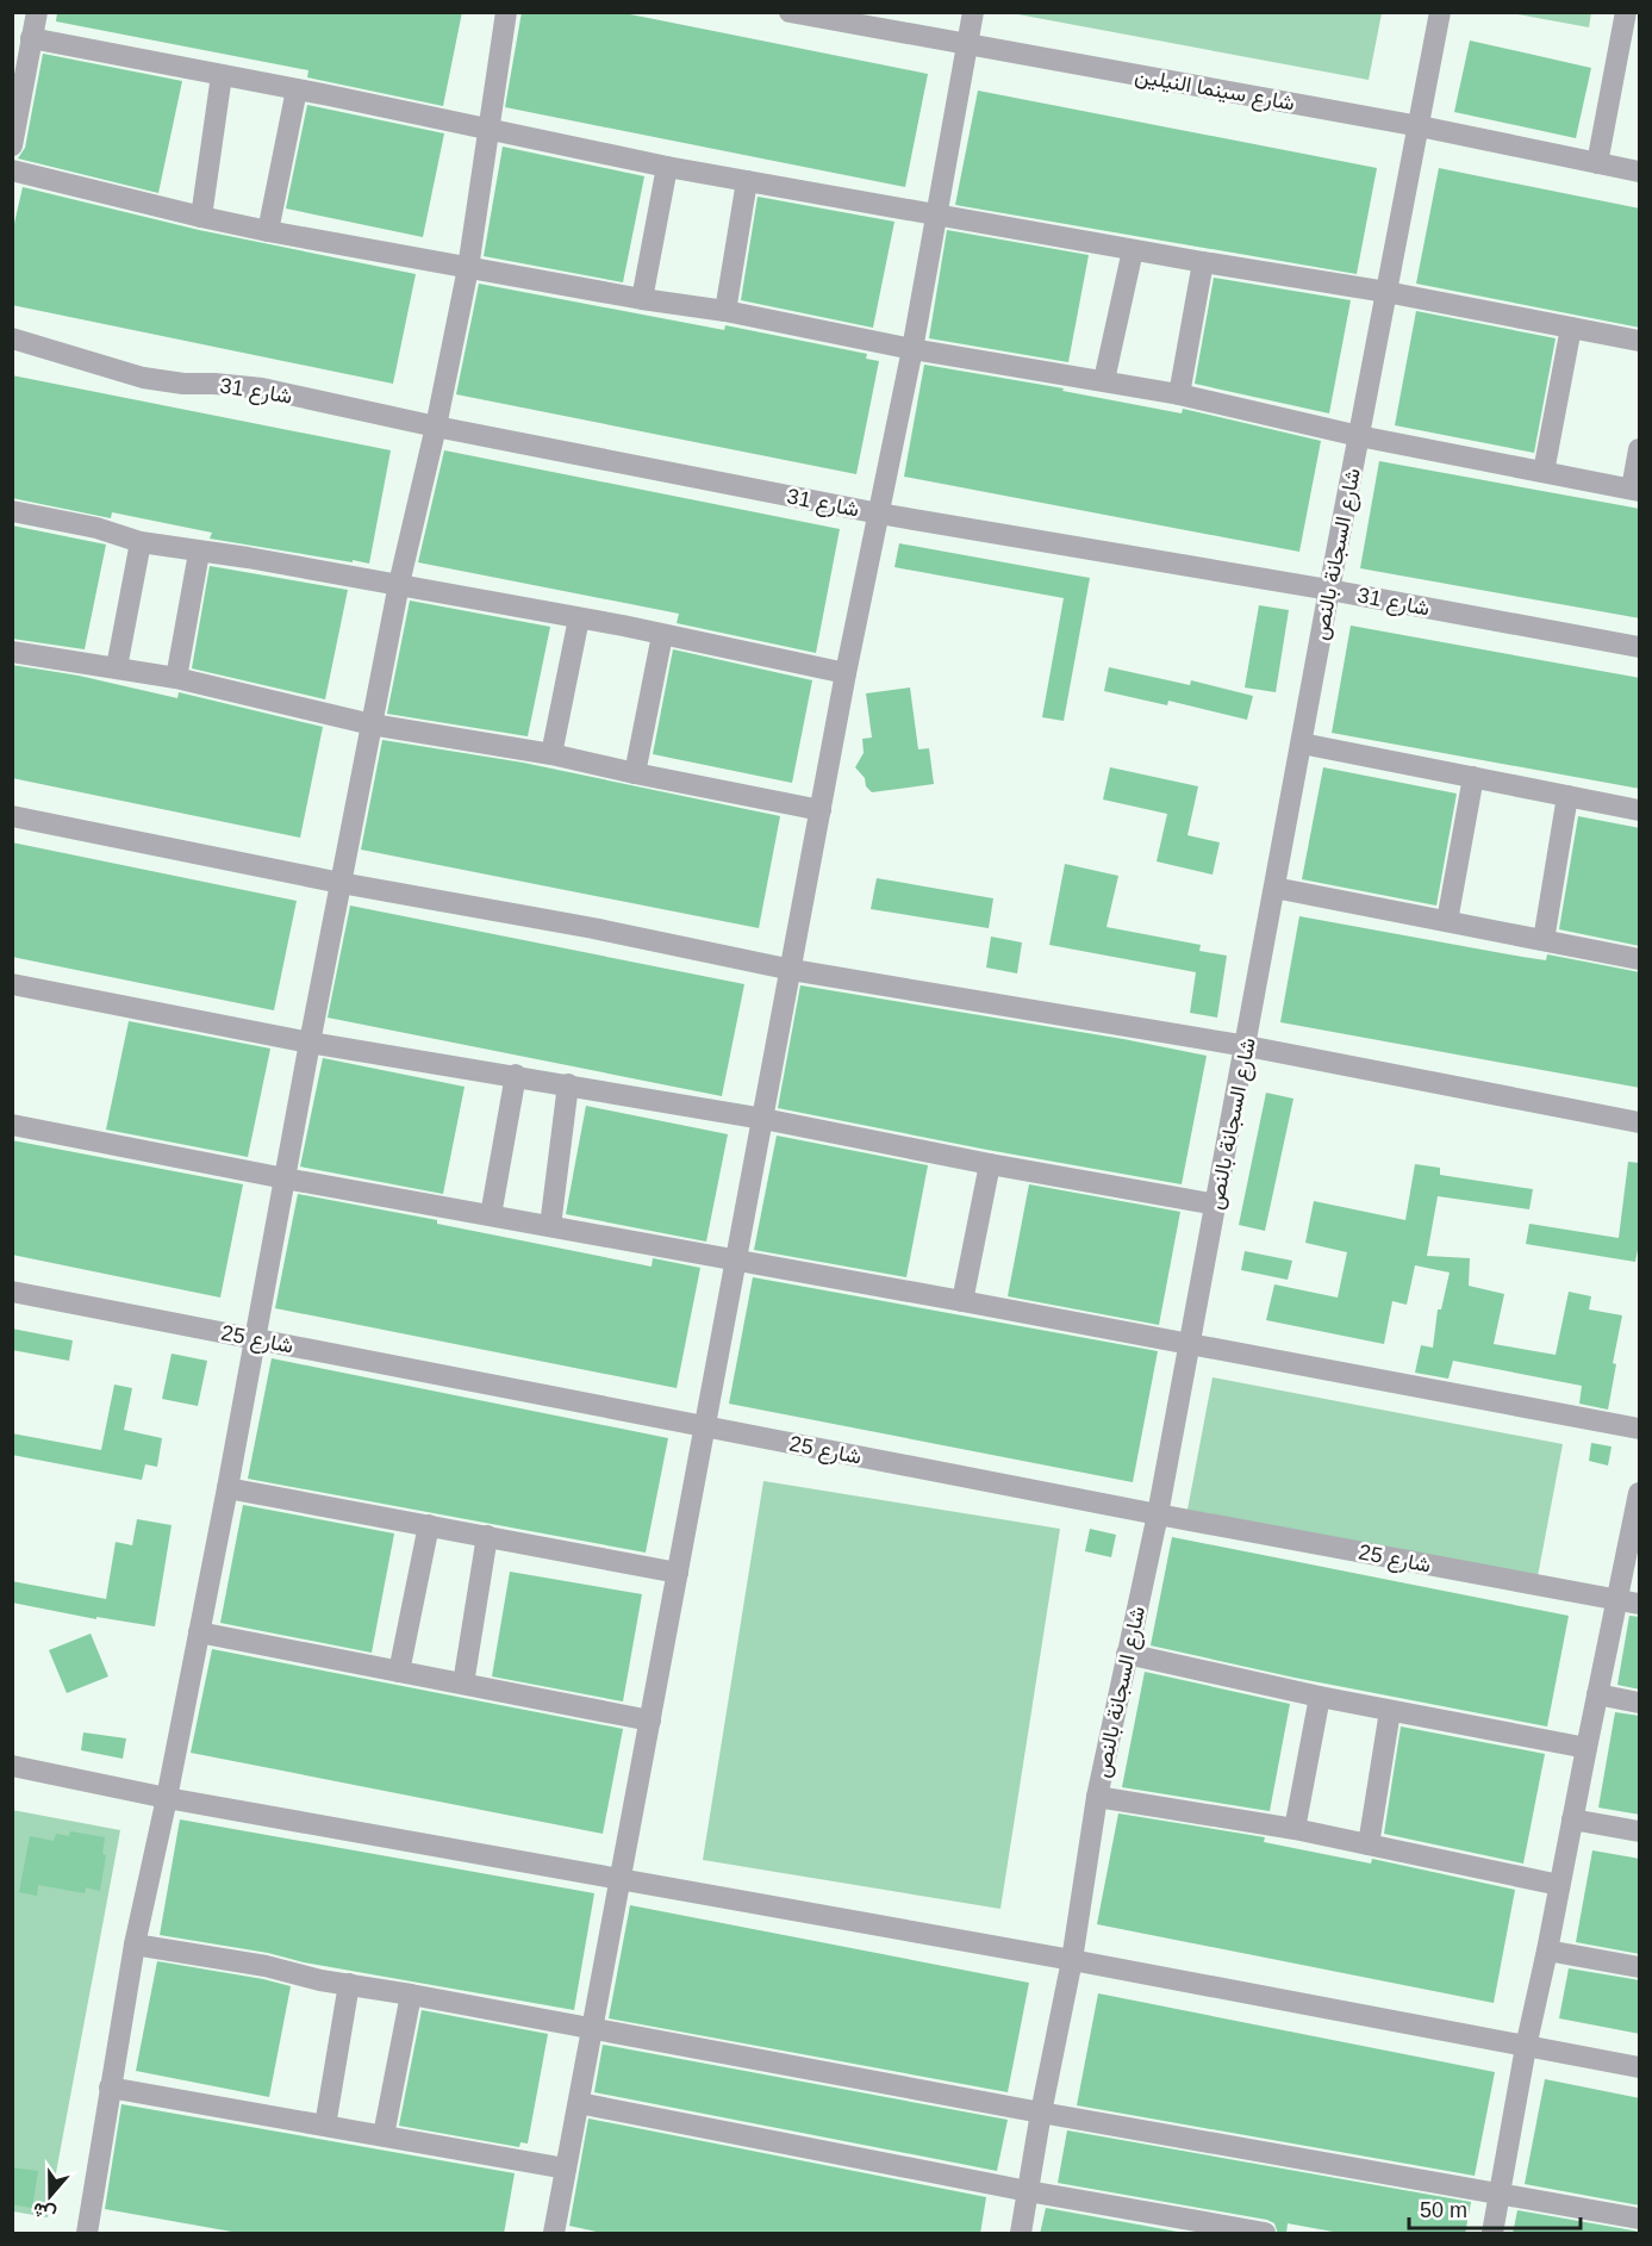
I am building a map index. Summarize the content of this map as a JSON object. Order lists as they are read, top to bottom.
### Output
{
  "streets": {
    "street": [
      "شارع سينما النيلين",
      "شارع 31",
      "شارع السجانة بالنص",
      "شارع 25"
    ]
  },
  "crossings": [
    ["شارع سينما النيلين", "شارع السجانة بالنص"],
    ["شارع 31", "شارع السجانة بالنص"],
    ["شارع السجانة بالنص", "شارع 25"]
  ],
  "scale_bar": "50 m",
  "north": "bottom"
}
